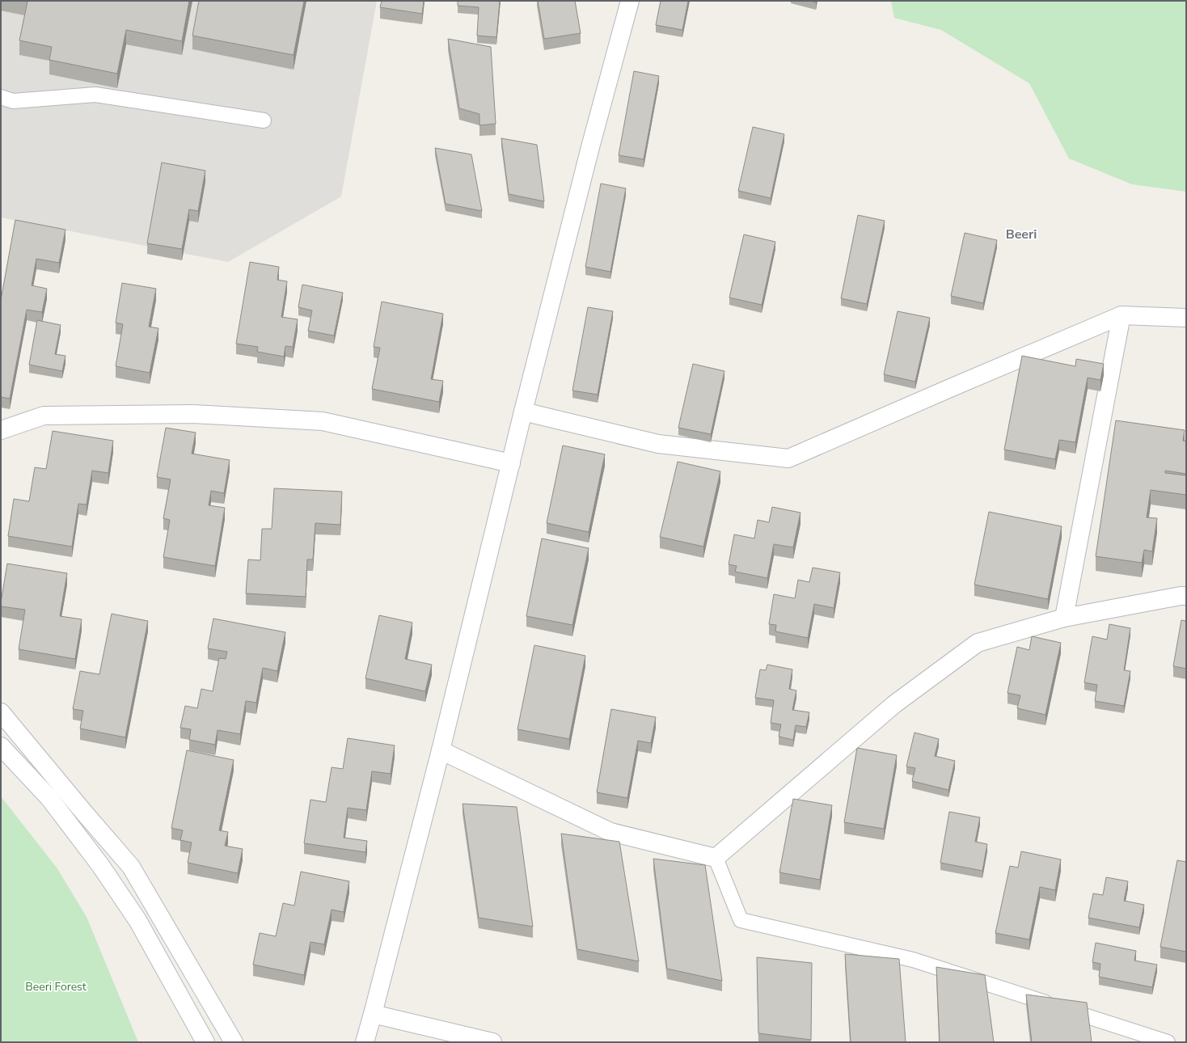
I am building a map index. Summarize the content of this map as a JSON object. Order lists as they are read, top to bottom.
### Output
{
  "districts": ["Beeri"],
  "parks": ["Beeri Forest"]
}
